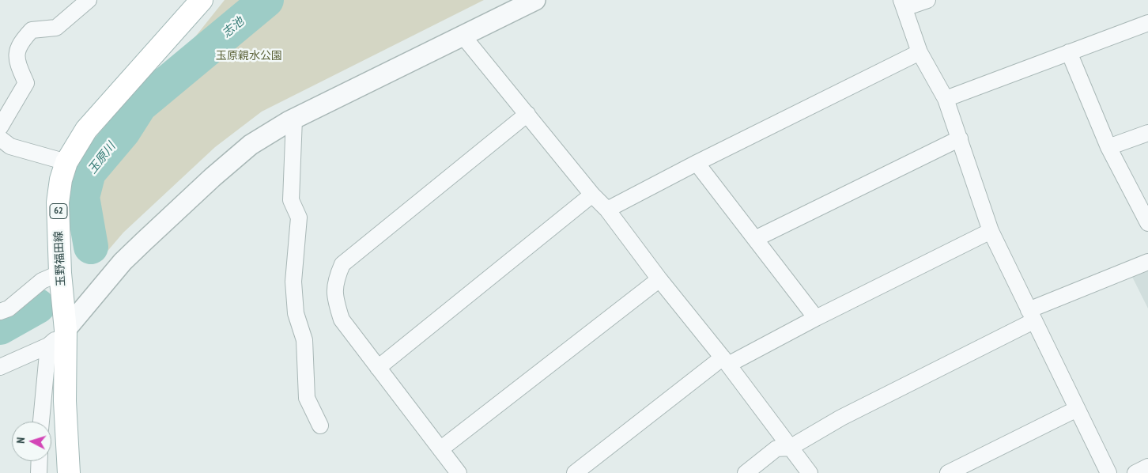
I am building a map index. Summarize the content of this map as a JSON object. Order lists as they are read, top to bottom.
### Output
{
  "streets": {
    "main road": ["62", "玉野福田線"]
  },
  "water": ["志池", "玉原川"],
  "parks": ["玉原親水公園"],
  "north": "left"
}
